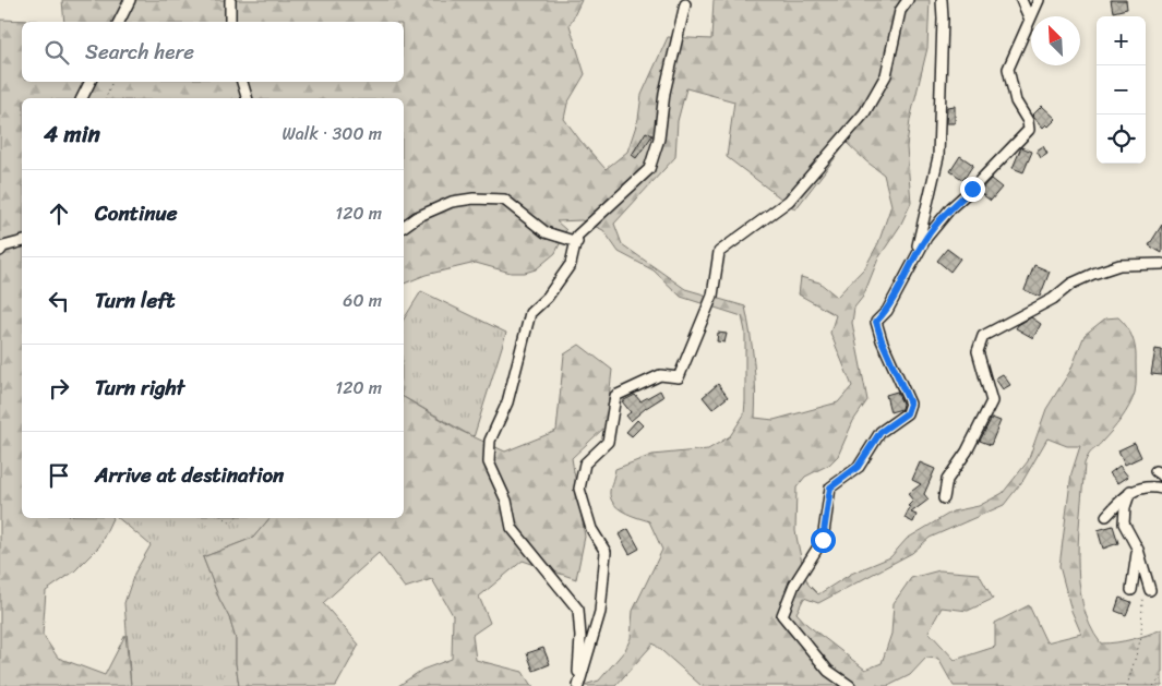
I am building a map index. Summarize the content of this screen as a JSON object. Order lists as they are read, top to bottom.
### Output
{
  "north": "top left",
  "page": {
    "map_buttons": ["+", "−"],
    "search": "Search here",
    "heading": ["4 min", "Walk · 300 m"],
    "list": [
      ["Continue", "120 m"],
      ["Turn left", "60 m"],
      ["Turn right", "120 m"],
      "Arrive at destination"
    ]
  }
}
